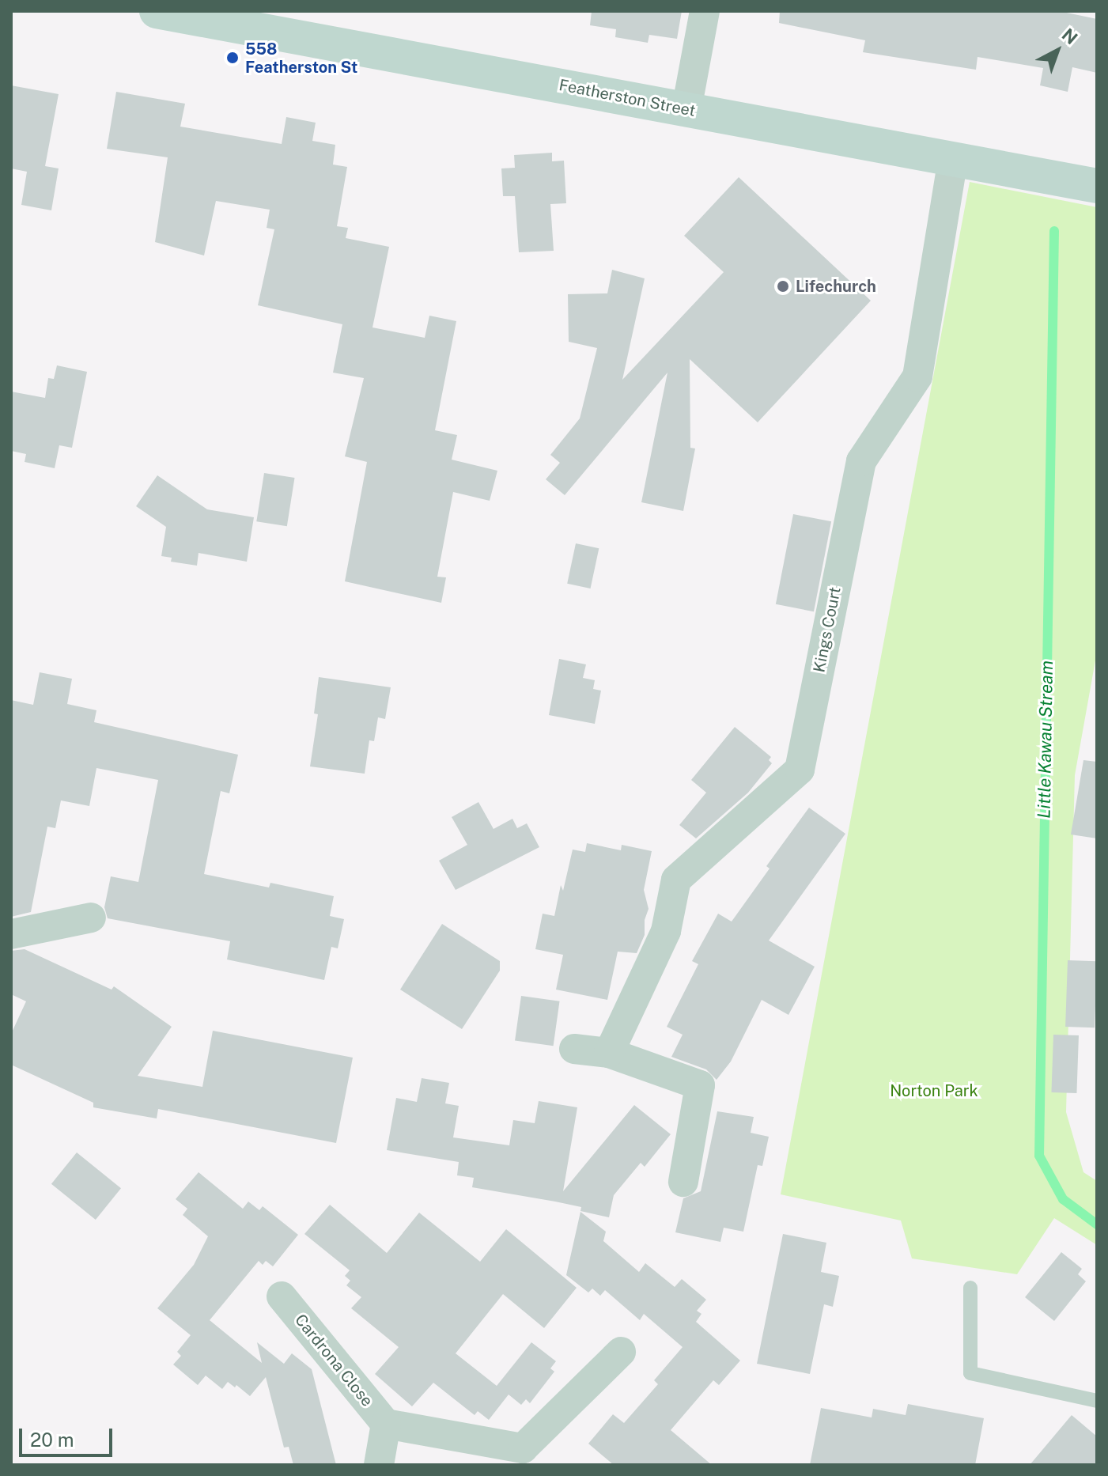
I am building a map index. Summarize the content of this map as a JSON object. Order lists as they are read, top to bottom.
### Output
{
  "streets": {
    "main road": ["Featherston Street"],
    "street": ["Kings Court", "Cardrona Close"]
  },
  "crossings": [
    ["Featherston Street", "Kings Court"]
  ],
  "water": ["Little Kawau Stream"],
  "parks": ["Norton Park"],
  "places": ["558 Featherston St", "Lifechurch"],
  "scale_bar": "20 m",
  "north": "top right"
}
